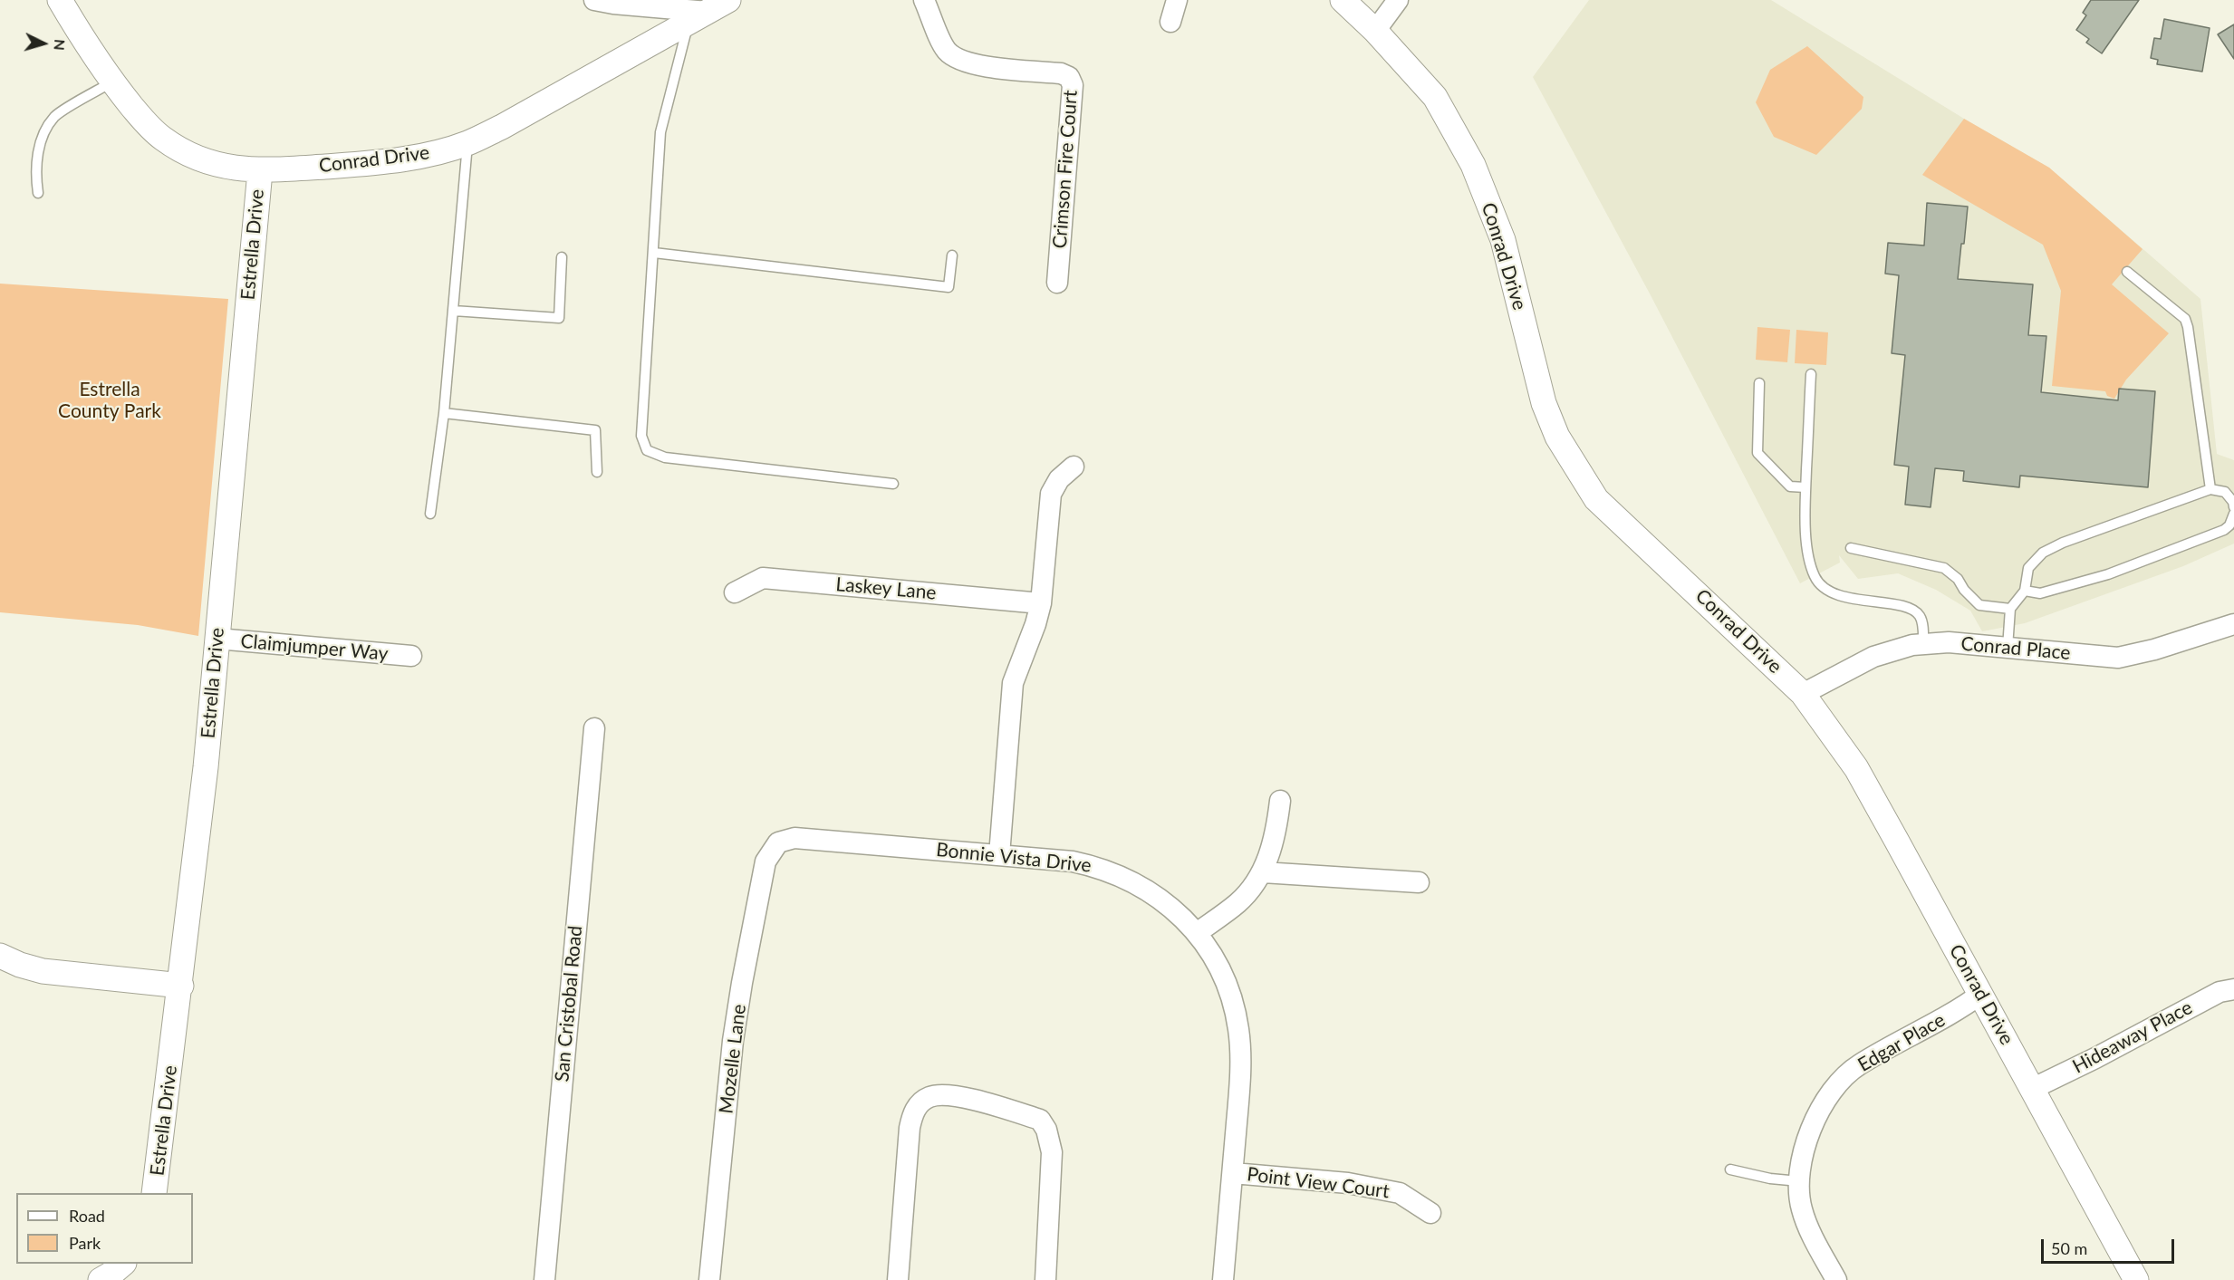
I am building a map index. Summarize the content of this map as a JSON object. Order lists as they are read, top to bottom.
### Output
{
  "streets": {
    "street": [
      "Conrad Drive",
      "Crimson Fire Court",
      "Estrella Drive",
      "Laskey Lane",
      "Claimjumper Way",
      "Conrad Place",
      "Bonnie Vista Drive",
      "San Cristobal Road",
      "Hideaway Place",
      "Edgar Place",
      "Mozelle Lane",
      "Point View Court"
    ]
  },
  "crossings": [
    ["Conrad Drive", "Estrella Drive"],
    ["Conrad Drive", "Conrad Place"],
    ["Conrad Drive", "Hideaway Place"],
    ["Conrad Drive", "Edgar Place"],
    ["Estrella Drive", "Claimjumper Way"],
    ["Bonnie Vista Drive", "Mozelle Lane"],
    ["Bonnie Vista Drive", "Point View Court"]
  ],
  "parks": ["Estrella County Park"],
  "legend": ["Road", "Park"],
  "scale_bar": "50 m",
  "north": "right"
}
